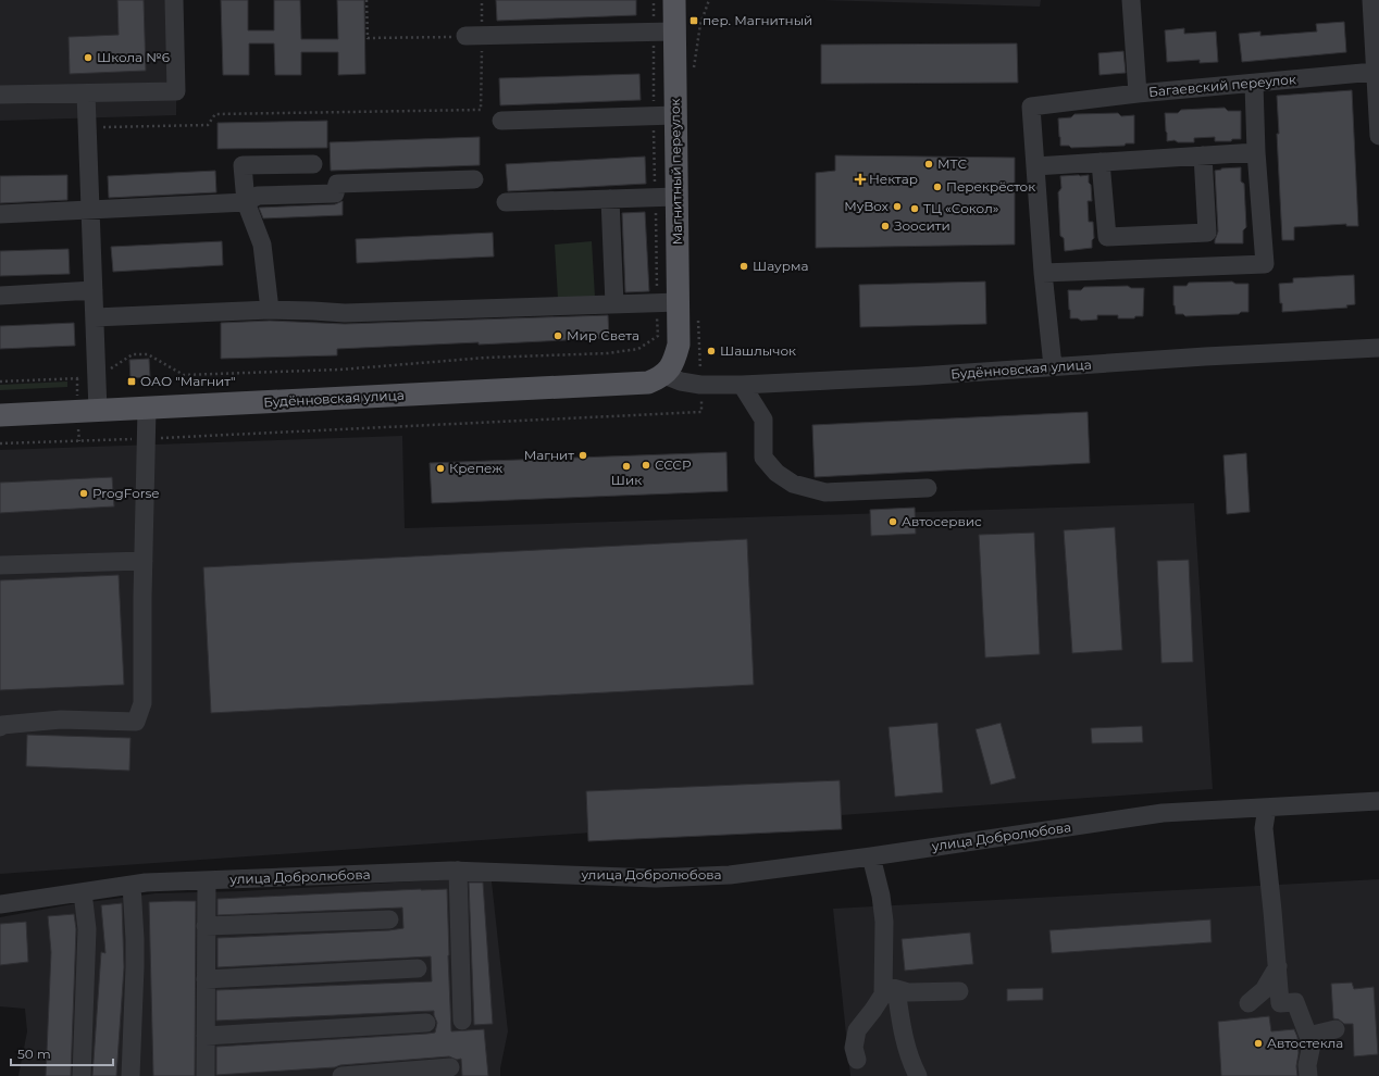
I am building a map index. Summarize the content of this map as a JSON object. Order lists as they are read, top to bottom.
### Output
{
  "streets": {
    "main road": ["Магнитный переулок", "Будённовская улица"],
    "street": ["Багаевский переулок", "улица Добролюбова"]
  },
  "crossings": [
    ["Магнитный переулок", "Будённовская улица"]
  ],
  "places": {
    "transit": ["пер. Магнитный", "ОАО \"Магнит\""],
    "other": [
      "Школа №6",
      "МТС",
      "Перекрёсток",
      "MyBox",
      "ТЦ «Сокол»",
      "Зоосити",
      "Шаурма",
      "Мир Света",
      "Шашлычок",
      "Магнит",
      "СССР",
      "Шик",
      "Крепеж",
      "ProgForse",
      "Автосервис",
      "Автостекла"
    ],
    "health": ["Нектар"]
  },
  "scale_bar": "50 m"
}
